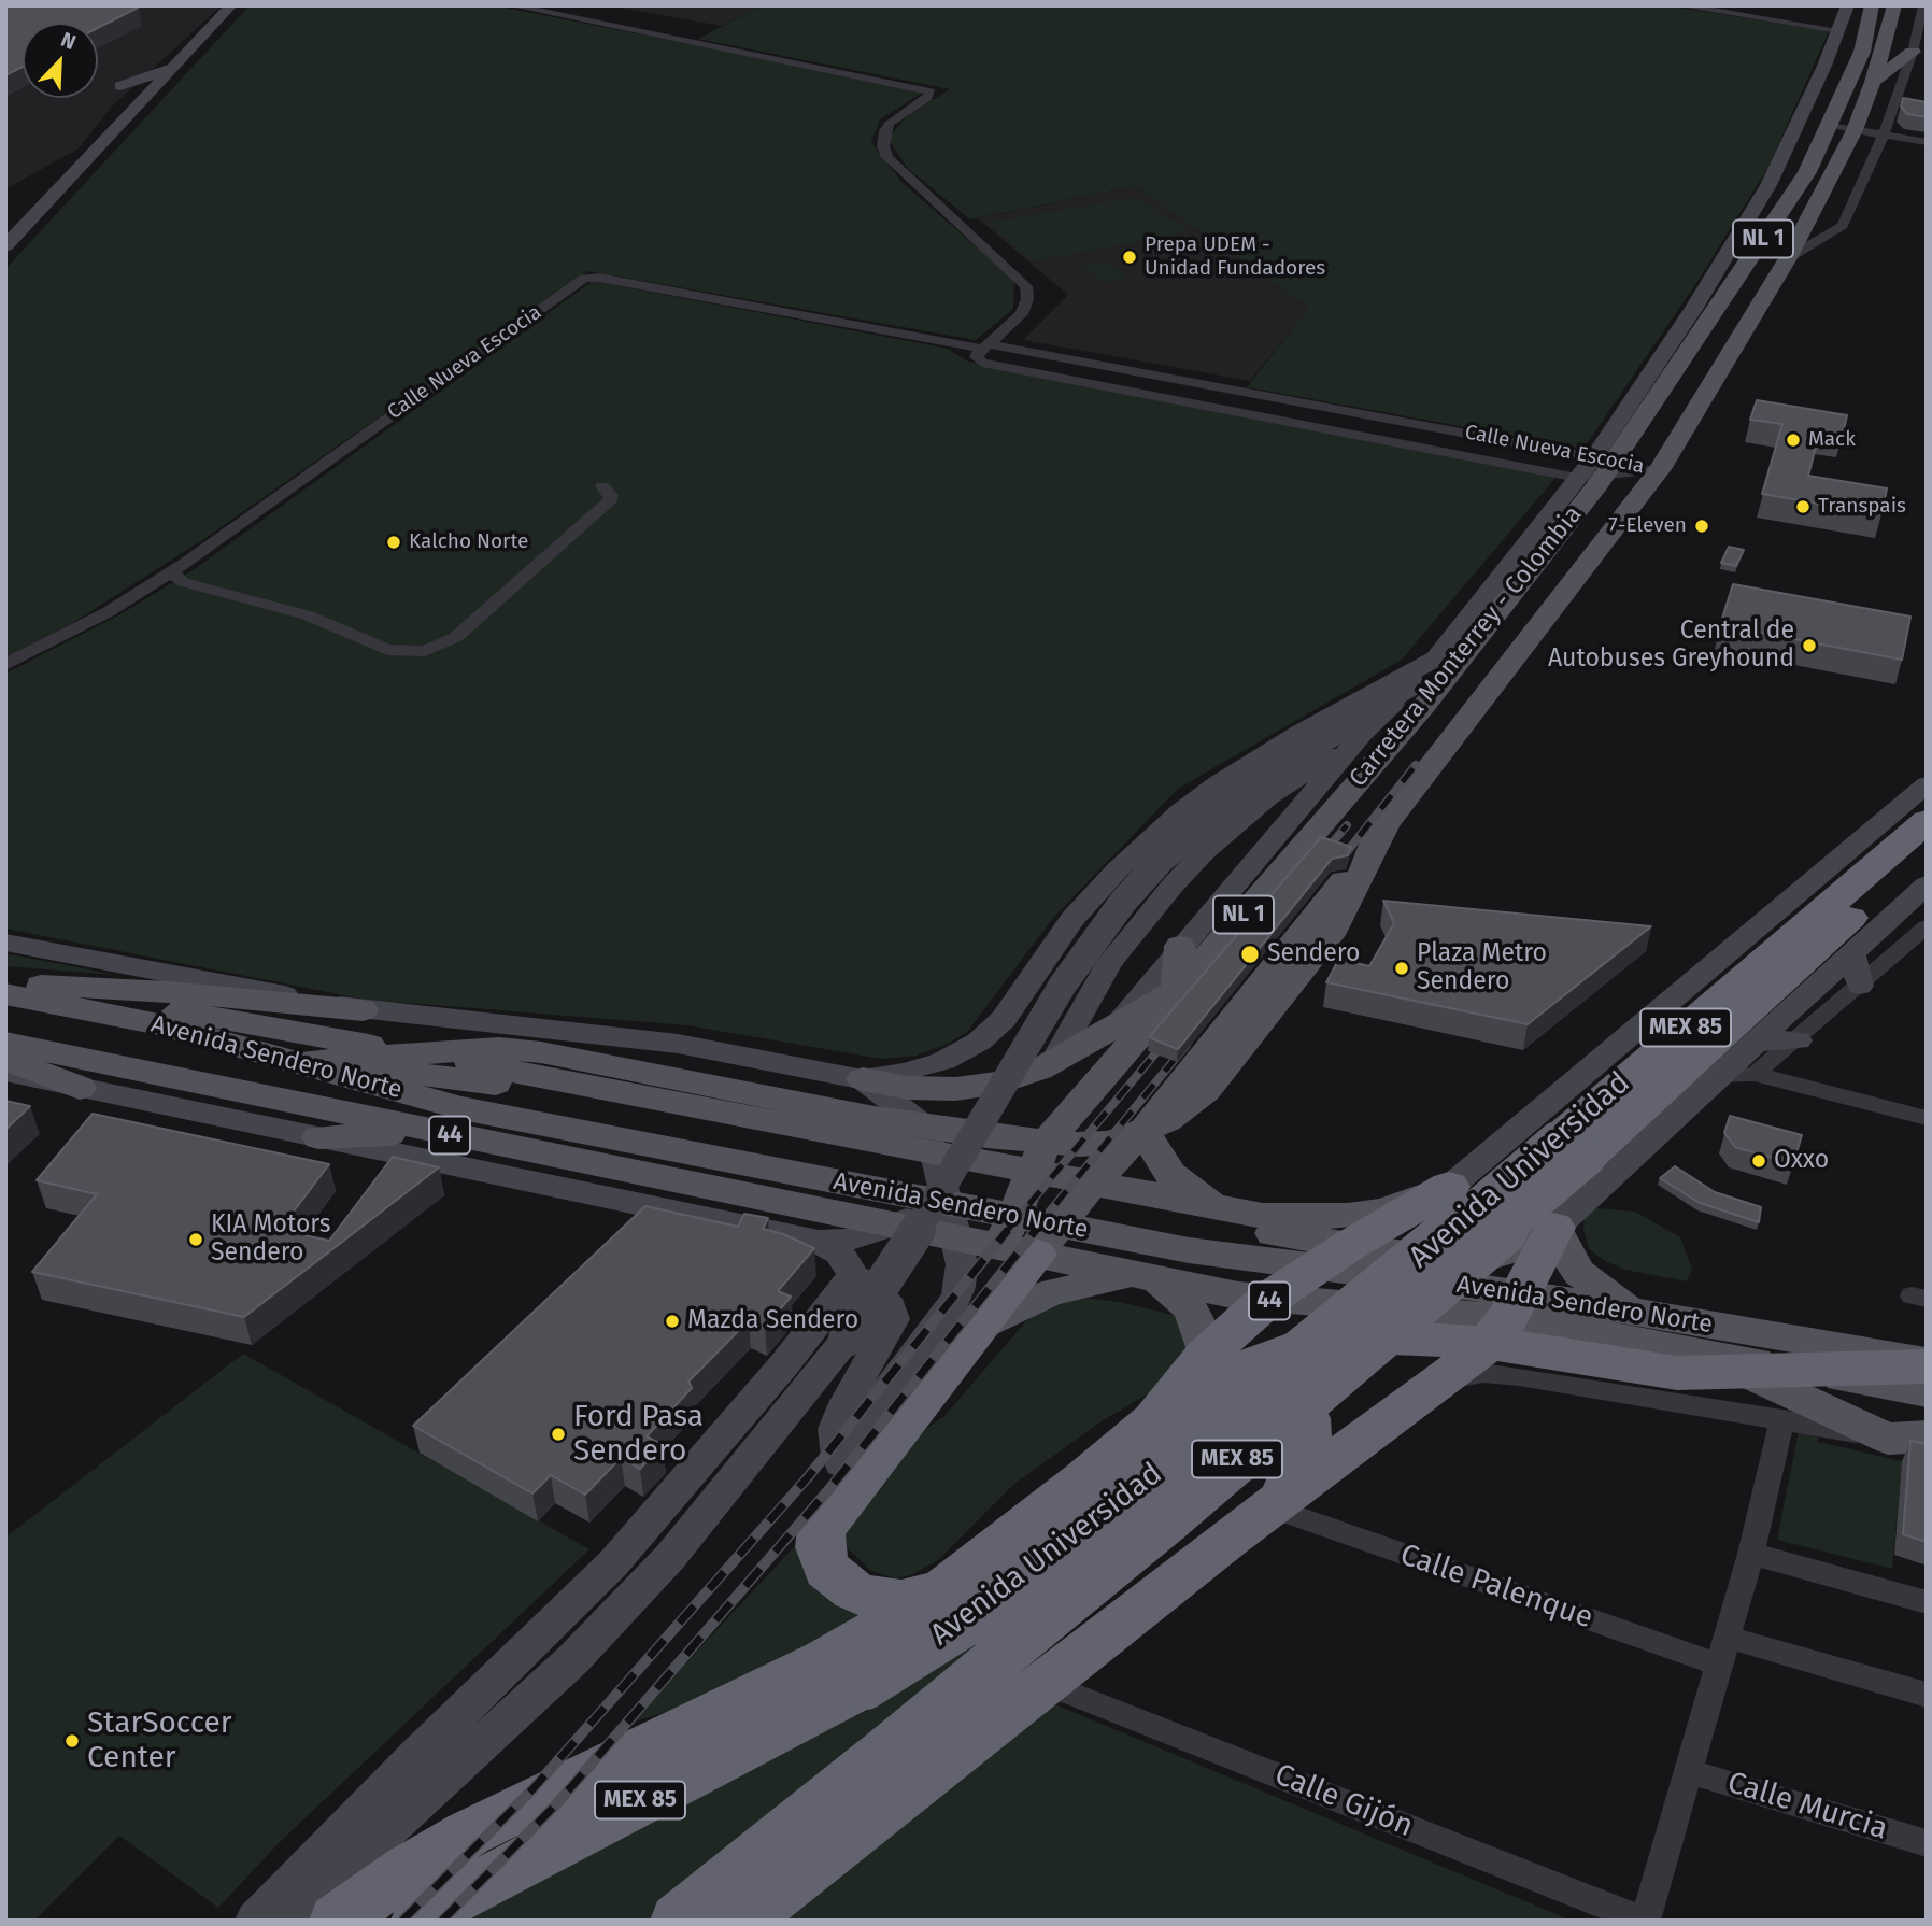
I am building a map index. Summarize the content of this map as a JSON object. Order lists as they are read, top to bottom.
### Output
{
  "streets": {
    "highway": ["NL 1", "MEX 85", "Avenida Universidad"],
    "main road": ["Carretera Monterrey - Colombia", "Avenida Sendero Norte", "44"],
    "street": [
      "Calle Nueva Escocia",
      "Calle Palenque",
      "Calle Gijón",
      "Calle Murcia"
    ]
  },
  "crossings": [
    ["NL 1", "Calle Nueva Escocia"],
    ["NL 1", "Carretera Monterrey - Colombia"],
    ["NL 1", "Avenida Sendero Norte"],
    ["Calle Nueva Escocia", "Carretera Monterrey - Colombia"],
    ["Carretera Monterrey - Colombia", "Avenida Sendero Norte"],
    ["MEX 85", "Avenida Universidad"]
  ],
  "places": [
    "Prepa UDEM - Unidad Fundadores",
    "Mack",
    "Transpais",
    "7-Eleven",
    "Kalcho Norte",
    "Central de Autobuses Greyhound",
    "Sendero",
    "Plaza Metro Sendero",
    "Oxxo",
    "KIA Motors Sendero",
    "Mazda Sendero",
    "Ford Pasa Sendero",
    "StarSoccer Center"
  ],
  "north": "top right"
}
